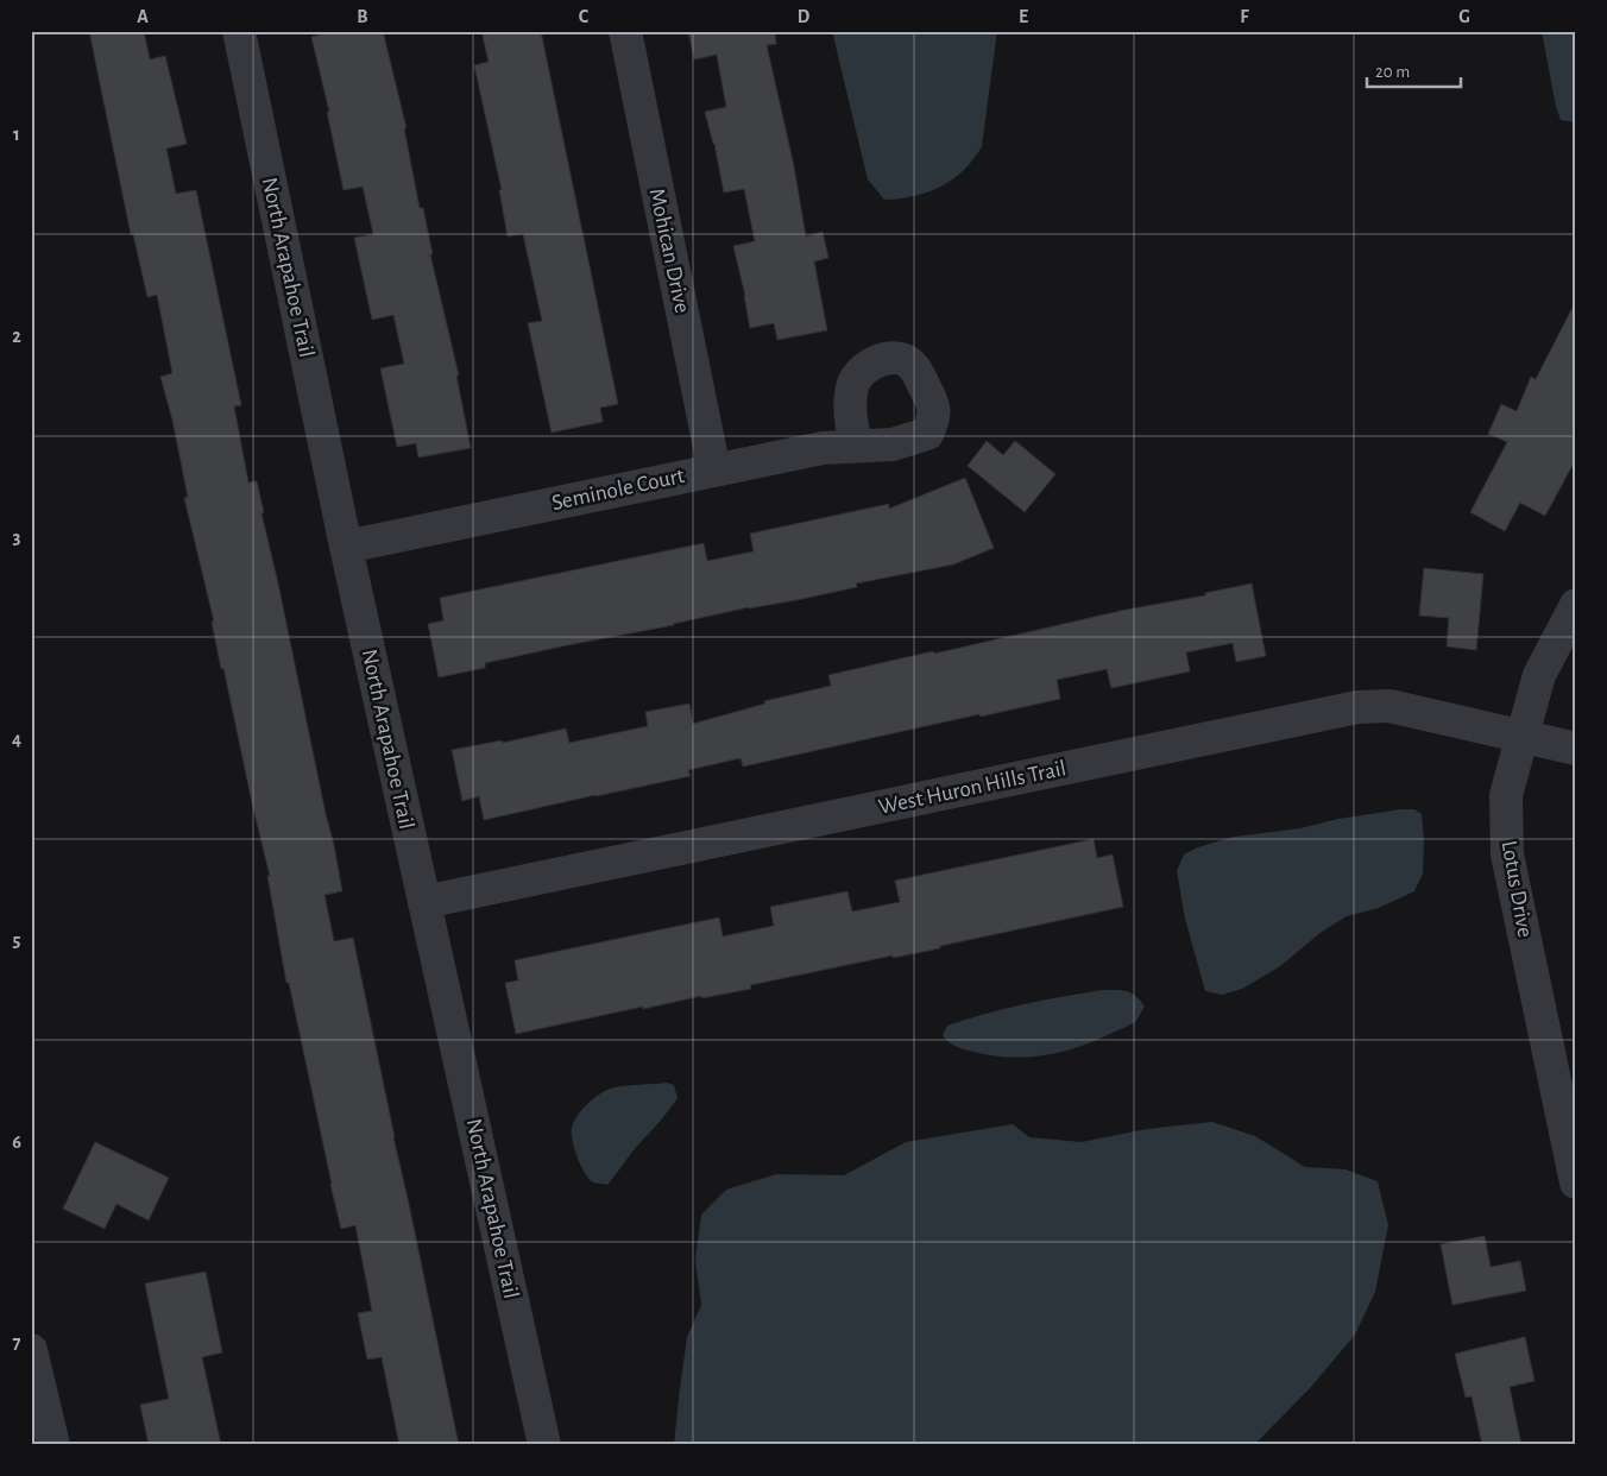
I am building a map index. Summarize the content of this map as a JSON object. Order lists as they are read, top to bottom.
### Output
{
  "streets": {
    "street": [
      "Mohican Drive",
      "North Arapahoe Trail",
      "Seminole Court",
      "West Huron Hills Trail",
      "Lotus Drive"
    ]
  },
  "crossings": [
    ["Mohican Drive", "Seminole Court"],
    ["North Arapahoe Trail", "Seminole Court"],
    ["North Arapahoe Trail", "West Huron Hills Trail"],
    ["West Huron Hills Trail", "Lotus Drive"]
  ],
  "scale_bar": "20 m",
  "grid": {
    "columns": [
      "A",
      "B",
      "C",
      "D",
      "E",
      "F",
      "G"
    ],
    "rows": [
      "1",
      "2",
      "3",
      "4",
      "5",
      "6",
      "7"
    ]
  }
}
